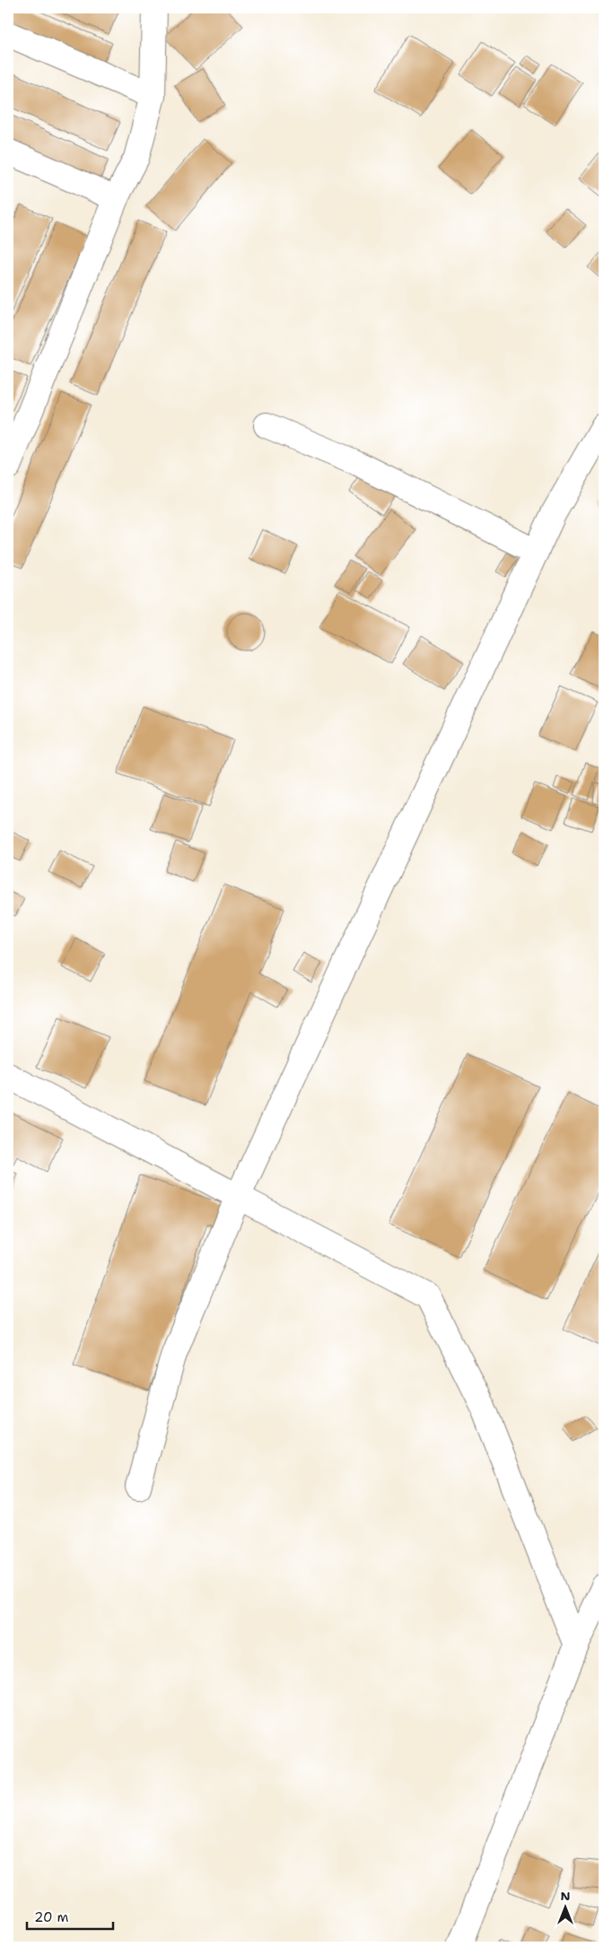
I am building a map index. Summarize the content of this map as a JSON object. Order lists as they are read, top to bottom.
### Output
{
  "scale_bar": "20 m",
  "north": "top"
}
